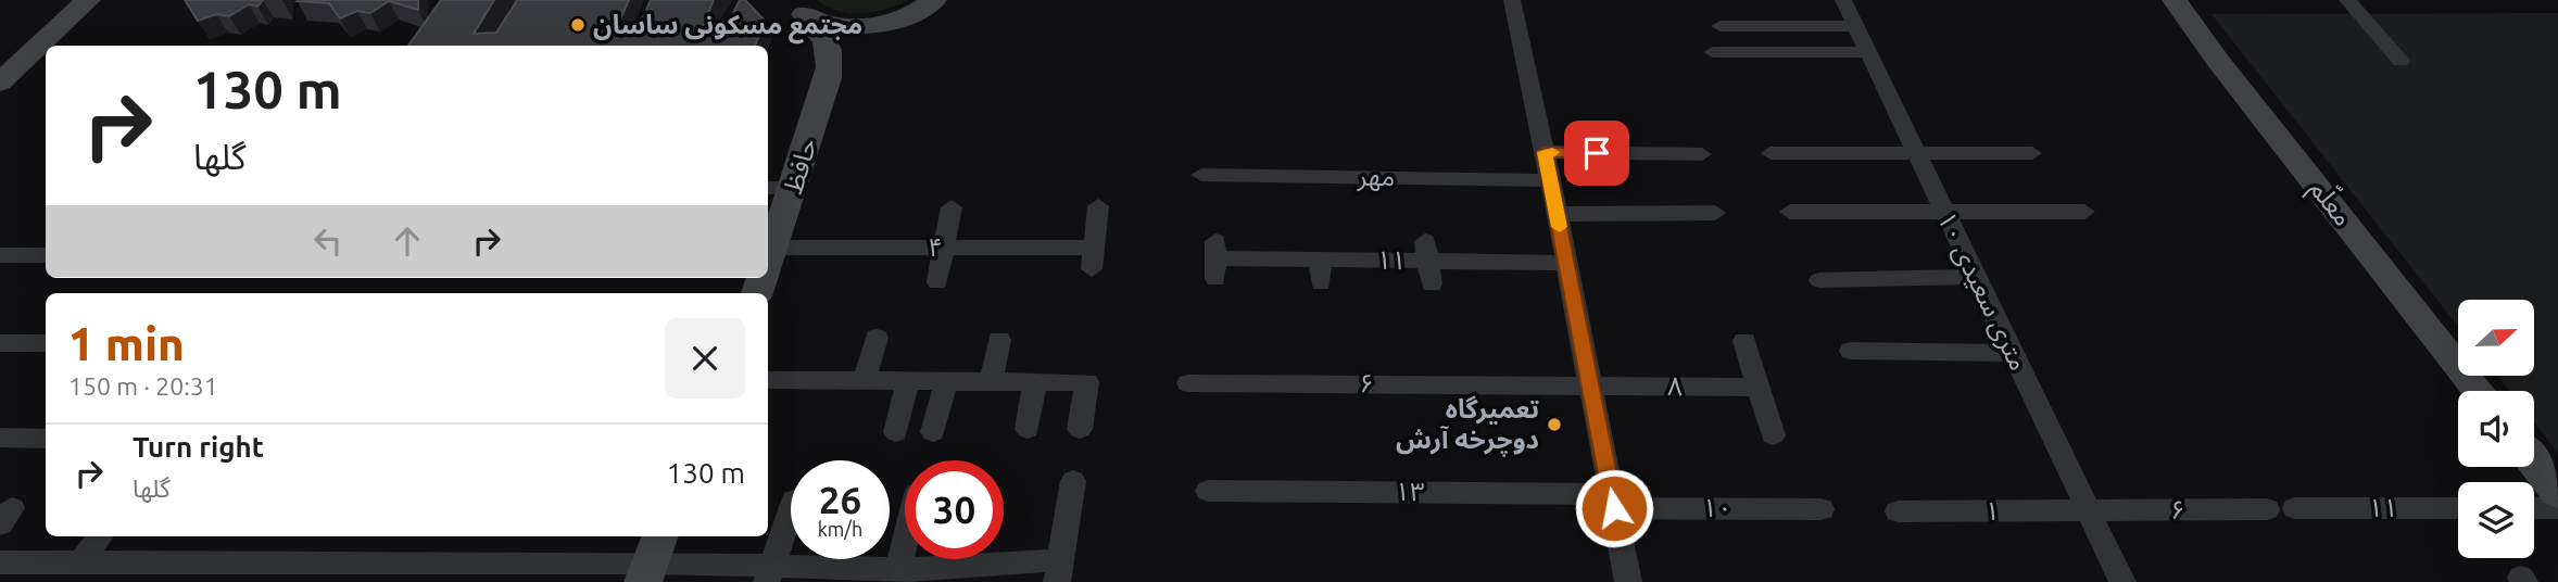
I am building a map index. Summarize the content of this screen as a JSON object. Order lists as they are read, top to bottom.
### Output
{
  "streets": {
    "street": [
      "حافظ",
      "مهر",
      "معلّم",
      "۴",
      "۱۱",
      "۱۰ متری سعیدی",
      "۶",
      "۸",
      "۱۳",
      "۱۰",
      "۱"
    ]
  },
  "crossings": [
    ["حافظ", "۴"],
    ["۱۰ متری سعیدی", "۶"],
    ["۱۰ متری سعیدی", "۱"],
    ["۶", "۸"],
    ["۶", "۱"],
    ["۱۳", "۱۰"]
  ],
  "places": ["مجتمع مسکونی ساسان", "تعمیرگاه دوچرخه آرش"],
  "north": "right",
  "page": {
    "turn": ["130 m", "گلها"],
    "heading": ["1 min", "150 m · 20:31"],
    "list": [
      {
        "name": "Turn right",
        "note": "گلها",
        "value": "130 m"
      }
    ],
    "speed": "26 km/h",
    "limit": "30"
  }
}
